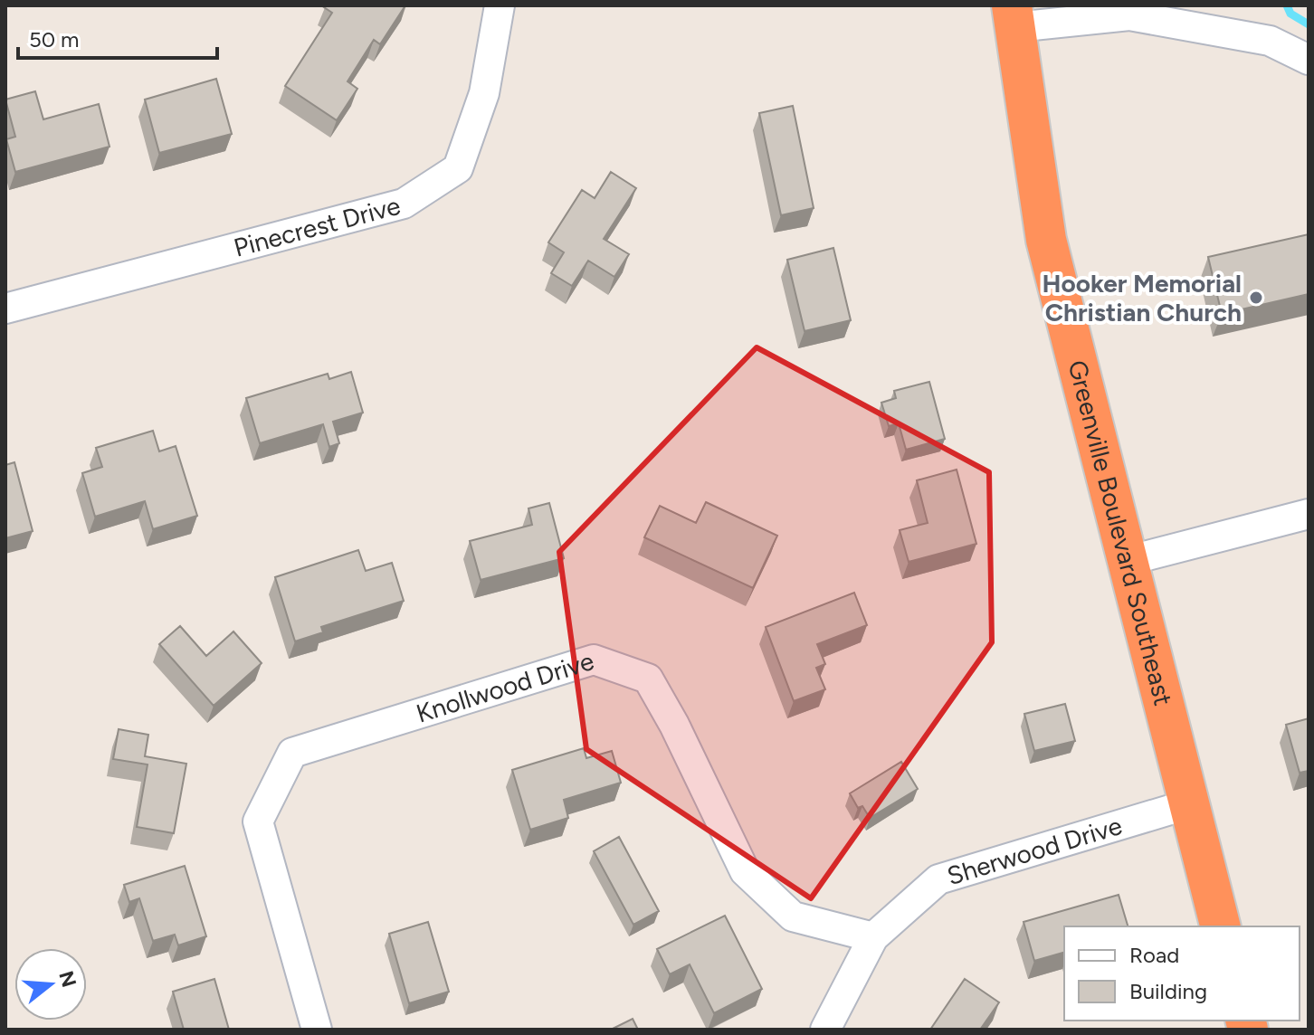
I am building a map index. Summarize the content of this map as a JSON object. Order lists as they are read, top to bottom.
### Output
{
  "streets": {
    "highway": ["Greenville Boulevard Southeast"],
    "street": ["Pinecrest Drive", "Knollwood Drive", "Sherwood Drive"]
  },
  "crossings": [
    ["Greenville Boulevard Southeast", "Sherwood Drive"],
    ["Knollwood Drive", "Sherwood Drive"]
  ],
  "places": ["Hooker Memorial Christian Church"],
  "legend": ["Road", "Building"],
  "scale_bar": "50 m",
  "north": "right"
}
